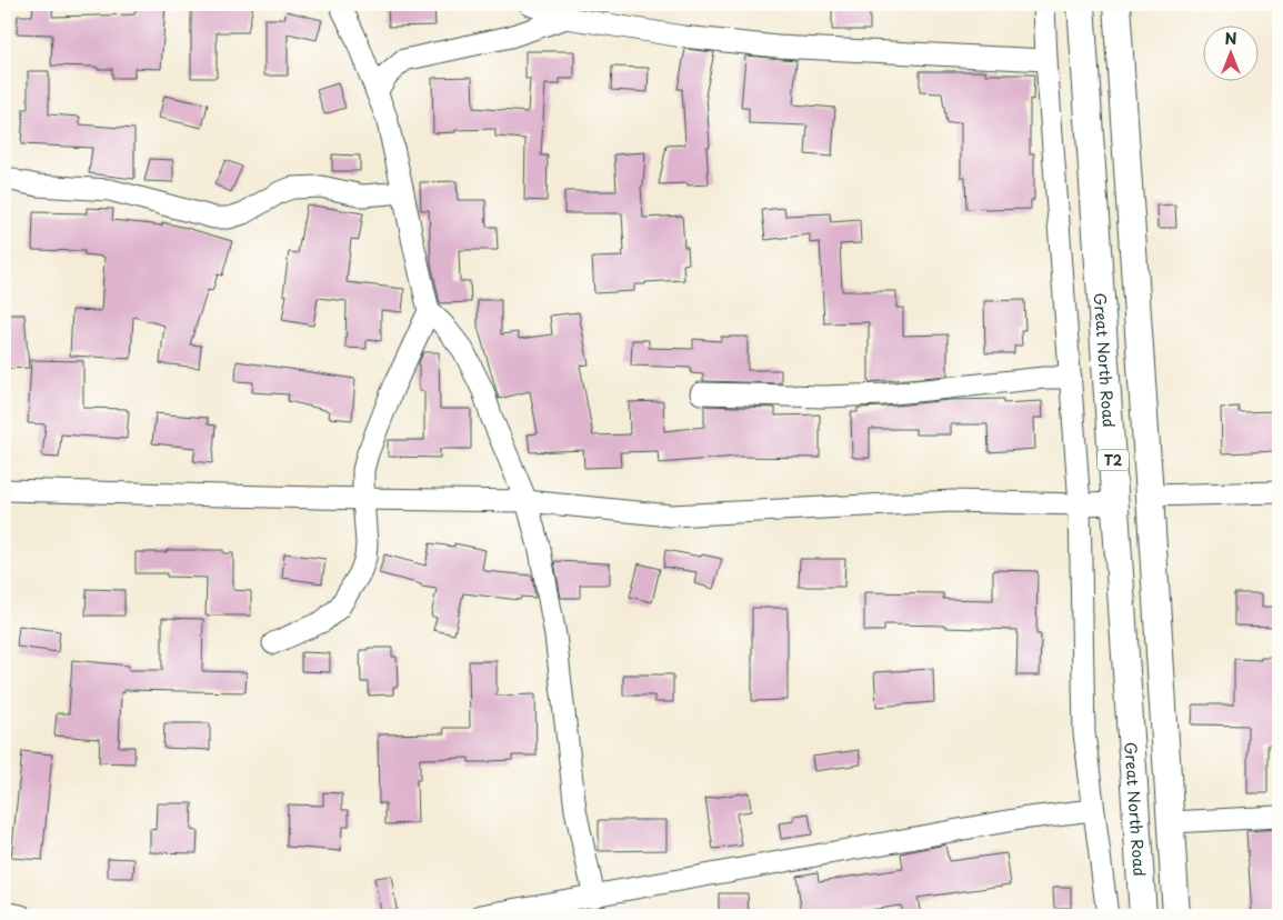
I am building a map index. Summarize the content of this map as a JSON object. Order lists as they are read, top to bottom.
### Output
{
  "streets": {
    "main road": ["Great North Road", "T2"]
  },
  "north": "top"
}
